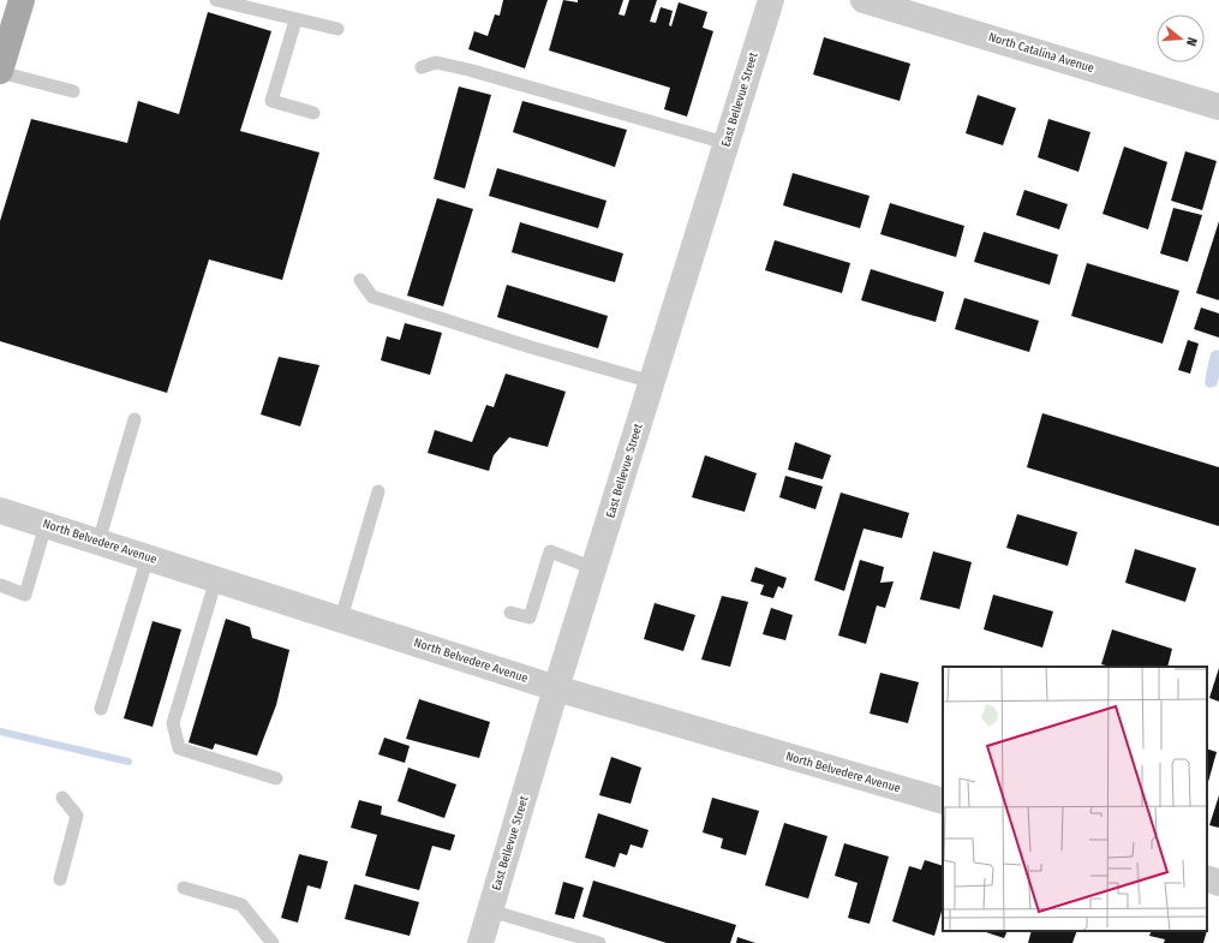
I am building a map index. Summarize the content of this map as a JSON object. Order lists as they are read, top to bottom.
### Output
{
  "streets": {
    "street": ["North Catalina Avenue", "East Bellevue Street", "North Belvedere Avenue"]
  },
  "crossings": [
    ["East Bellevue Street", "North Belvedere Avenue"]
  ],
  "north": "right"
}
